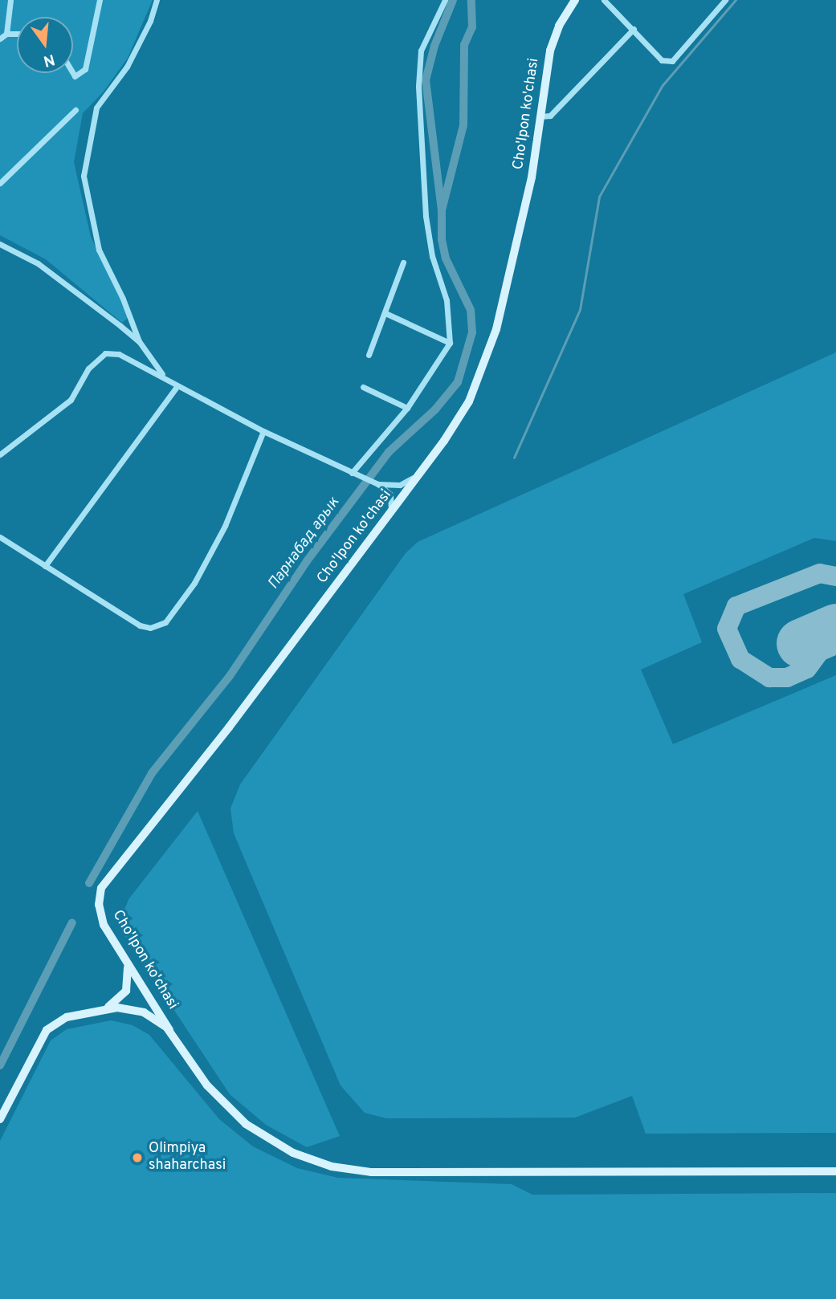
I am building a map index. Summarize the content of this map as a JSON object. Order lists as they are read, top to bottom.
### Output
{
  "streets": {
    "main road": ["Cho'lpon ko'chasi"]
  },
  "water": ["Парнабад арык"],
  "places": ["Olimpiya shaharchasi"],
  "north": "bottom"
}
